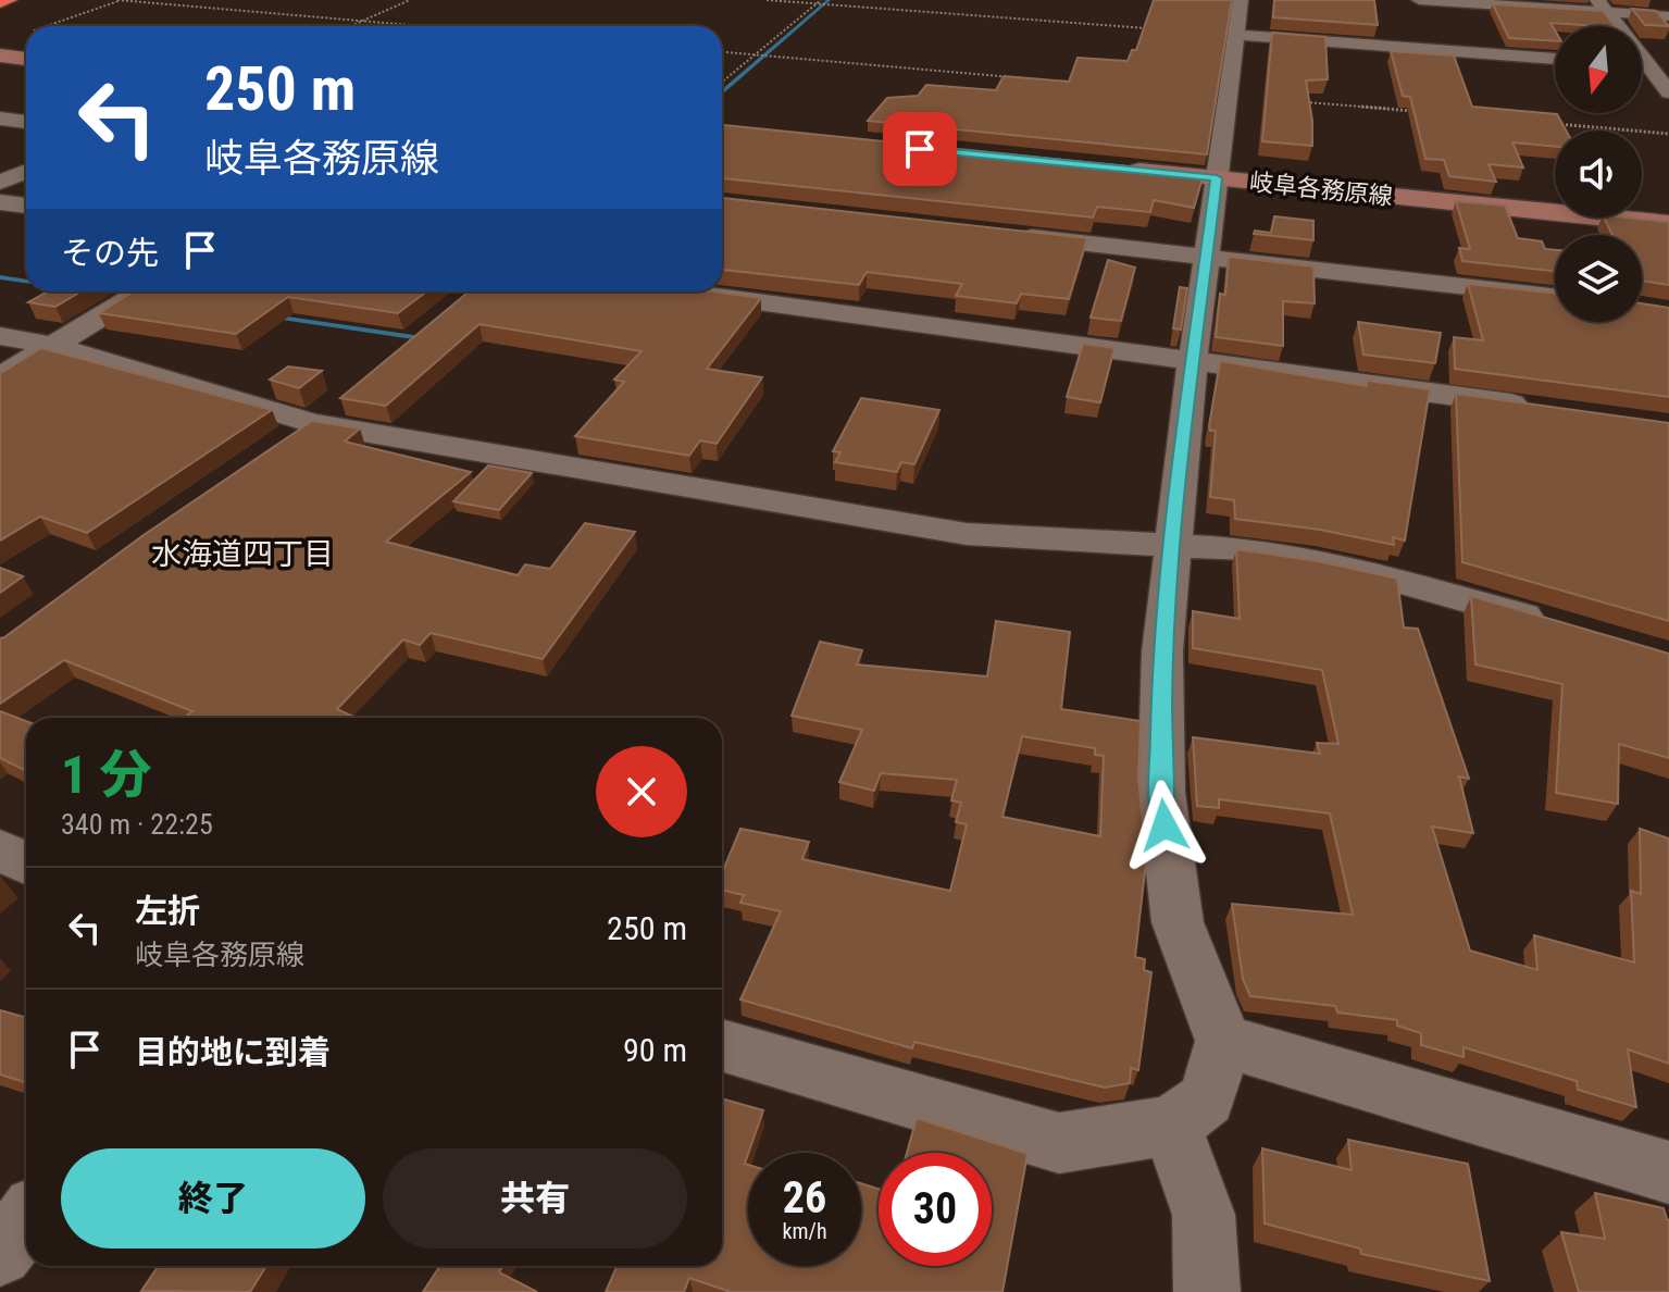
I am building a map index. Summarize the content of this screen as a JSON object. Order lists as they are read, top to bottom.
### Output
{
  "streets": {
    "main road": ["岐阜各務原線"]
  },
  "districts": ["水海道四丁目"],
  "north": "bottom",
  "page": {
    "turn": ["250 m", "岐阜各務原線"],
    "then": "その先",
    "heading": ["1 分", "340 m · 22:25"],
    "list": [
      {
        "name": "左折",
        "note": "岐阜各務原線",
        "value": "250 m"
      },
      {
        "name": "目的地に到着",
        "value": "90 m"
      }
    ],
    "buttons": ["終了", "共有"],
    "speed": "26 km/h",
    "limit": "30"
  }
}
